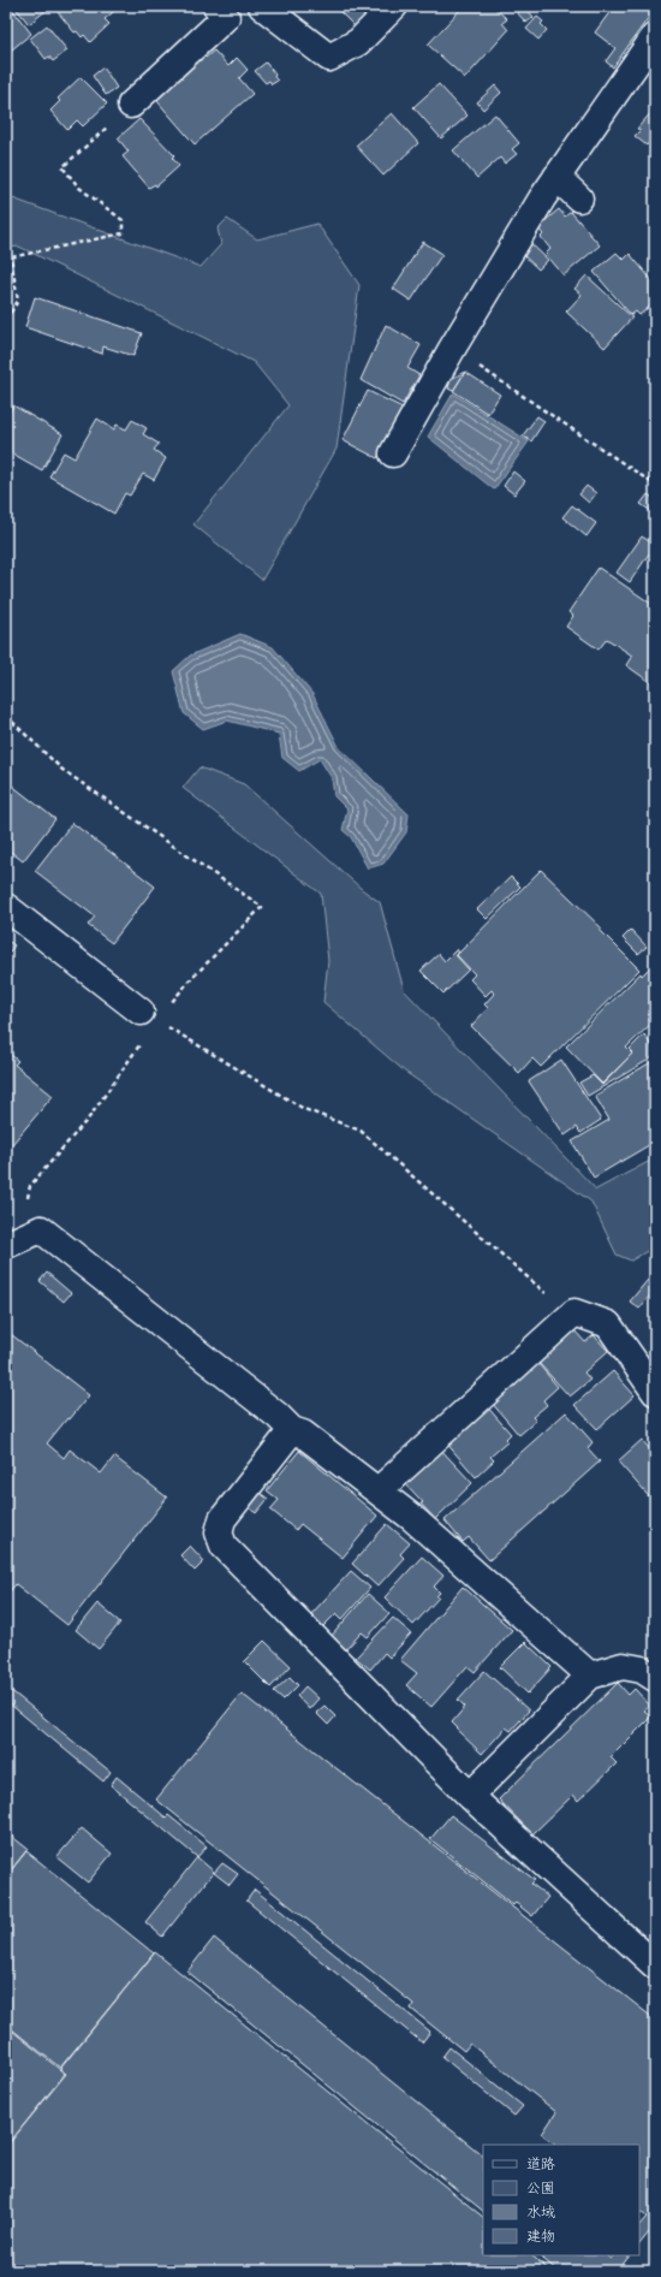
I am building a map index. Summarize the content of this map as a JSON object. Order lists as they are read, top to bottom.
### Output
{
  "legend": [
    "道路",
    "公園",
    "水域",
    "建物"
  ]
}
